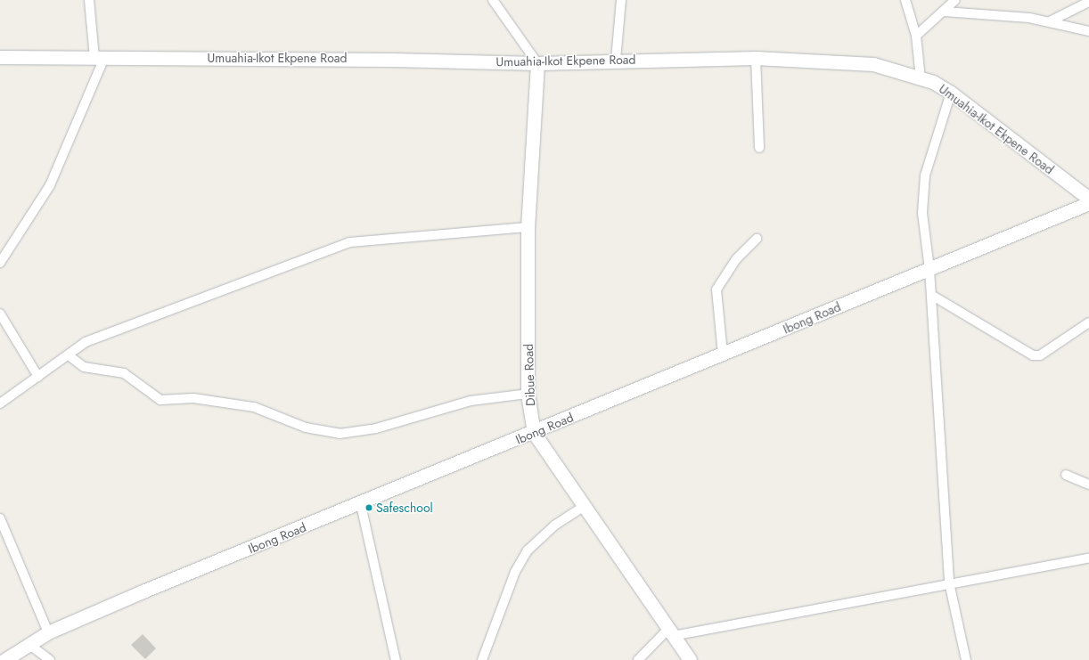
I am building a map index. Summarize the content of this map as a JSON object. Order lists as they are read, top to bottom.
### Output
{
  "streets": {
    "street": ["Umuahia-Ikot Ekpene Road", "Ibong Road", "Dibue Road"]
  },
  "crossings": [
    ["Umuahia-Ikot Ekpene Road", "Dibue Road"],
    ["Ibong Road", "Dibue Road"]
  ],
  "places": ["Safeschool"]
}
